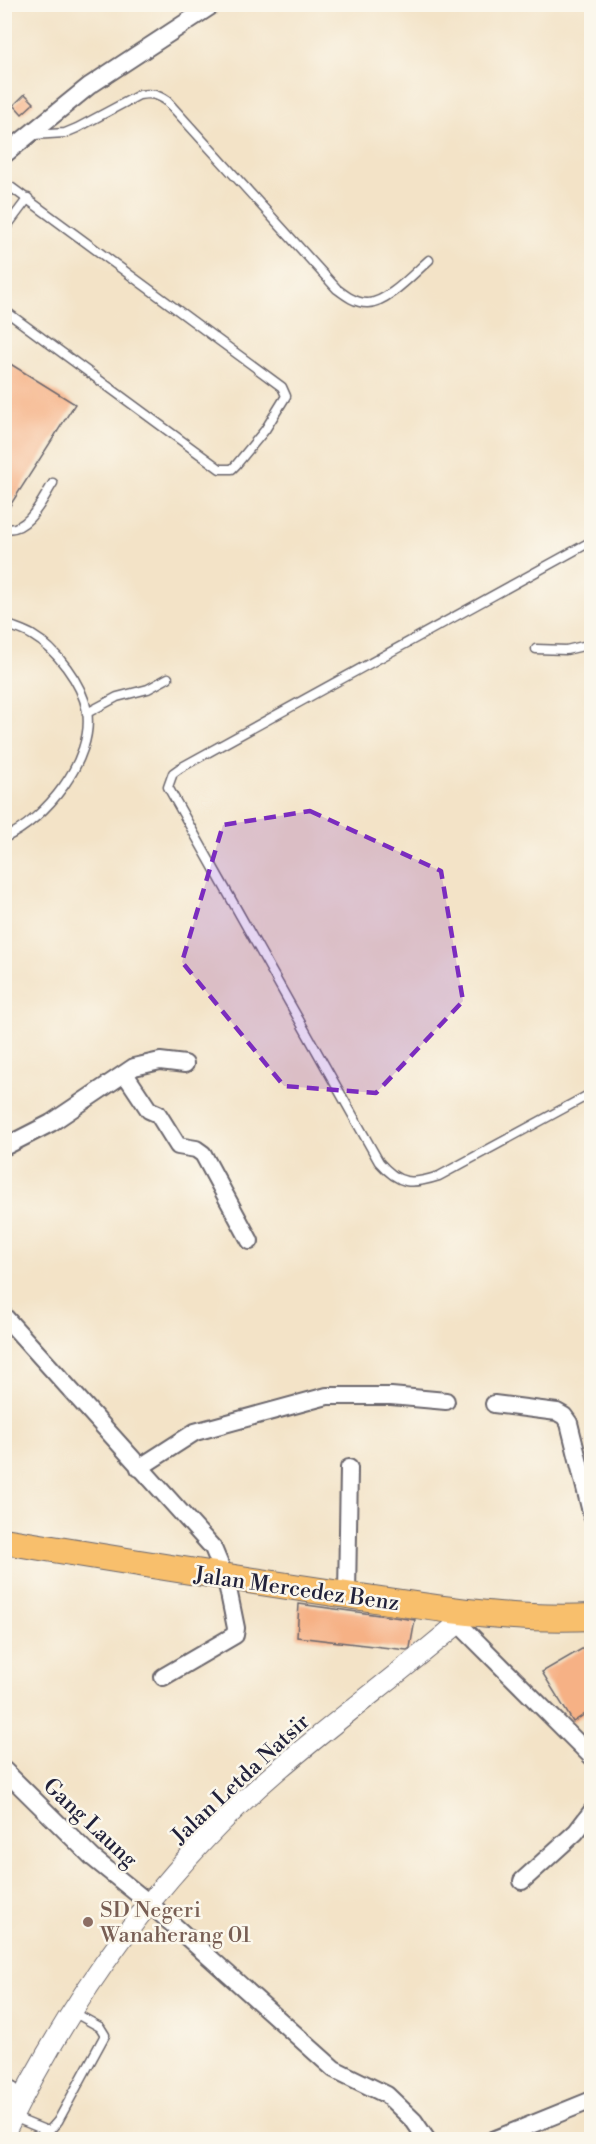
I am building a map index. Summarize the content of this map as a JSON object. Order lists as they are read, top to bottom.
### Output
{
  "streets": {
    "main road": ["Jalan Mercedez Benz"],
    "street": ["Jalan Letda Natsir", "Gang Laung"]
  },
  "crossings": [
    ["Jalan Mercedez Benz", "Jalan Letda Natsir"],
    ["Jalan Letda Natsir", "Gang Laung"]
  ],
  "places": ["SD Negeri Wanaherang 01"]
}
